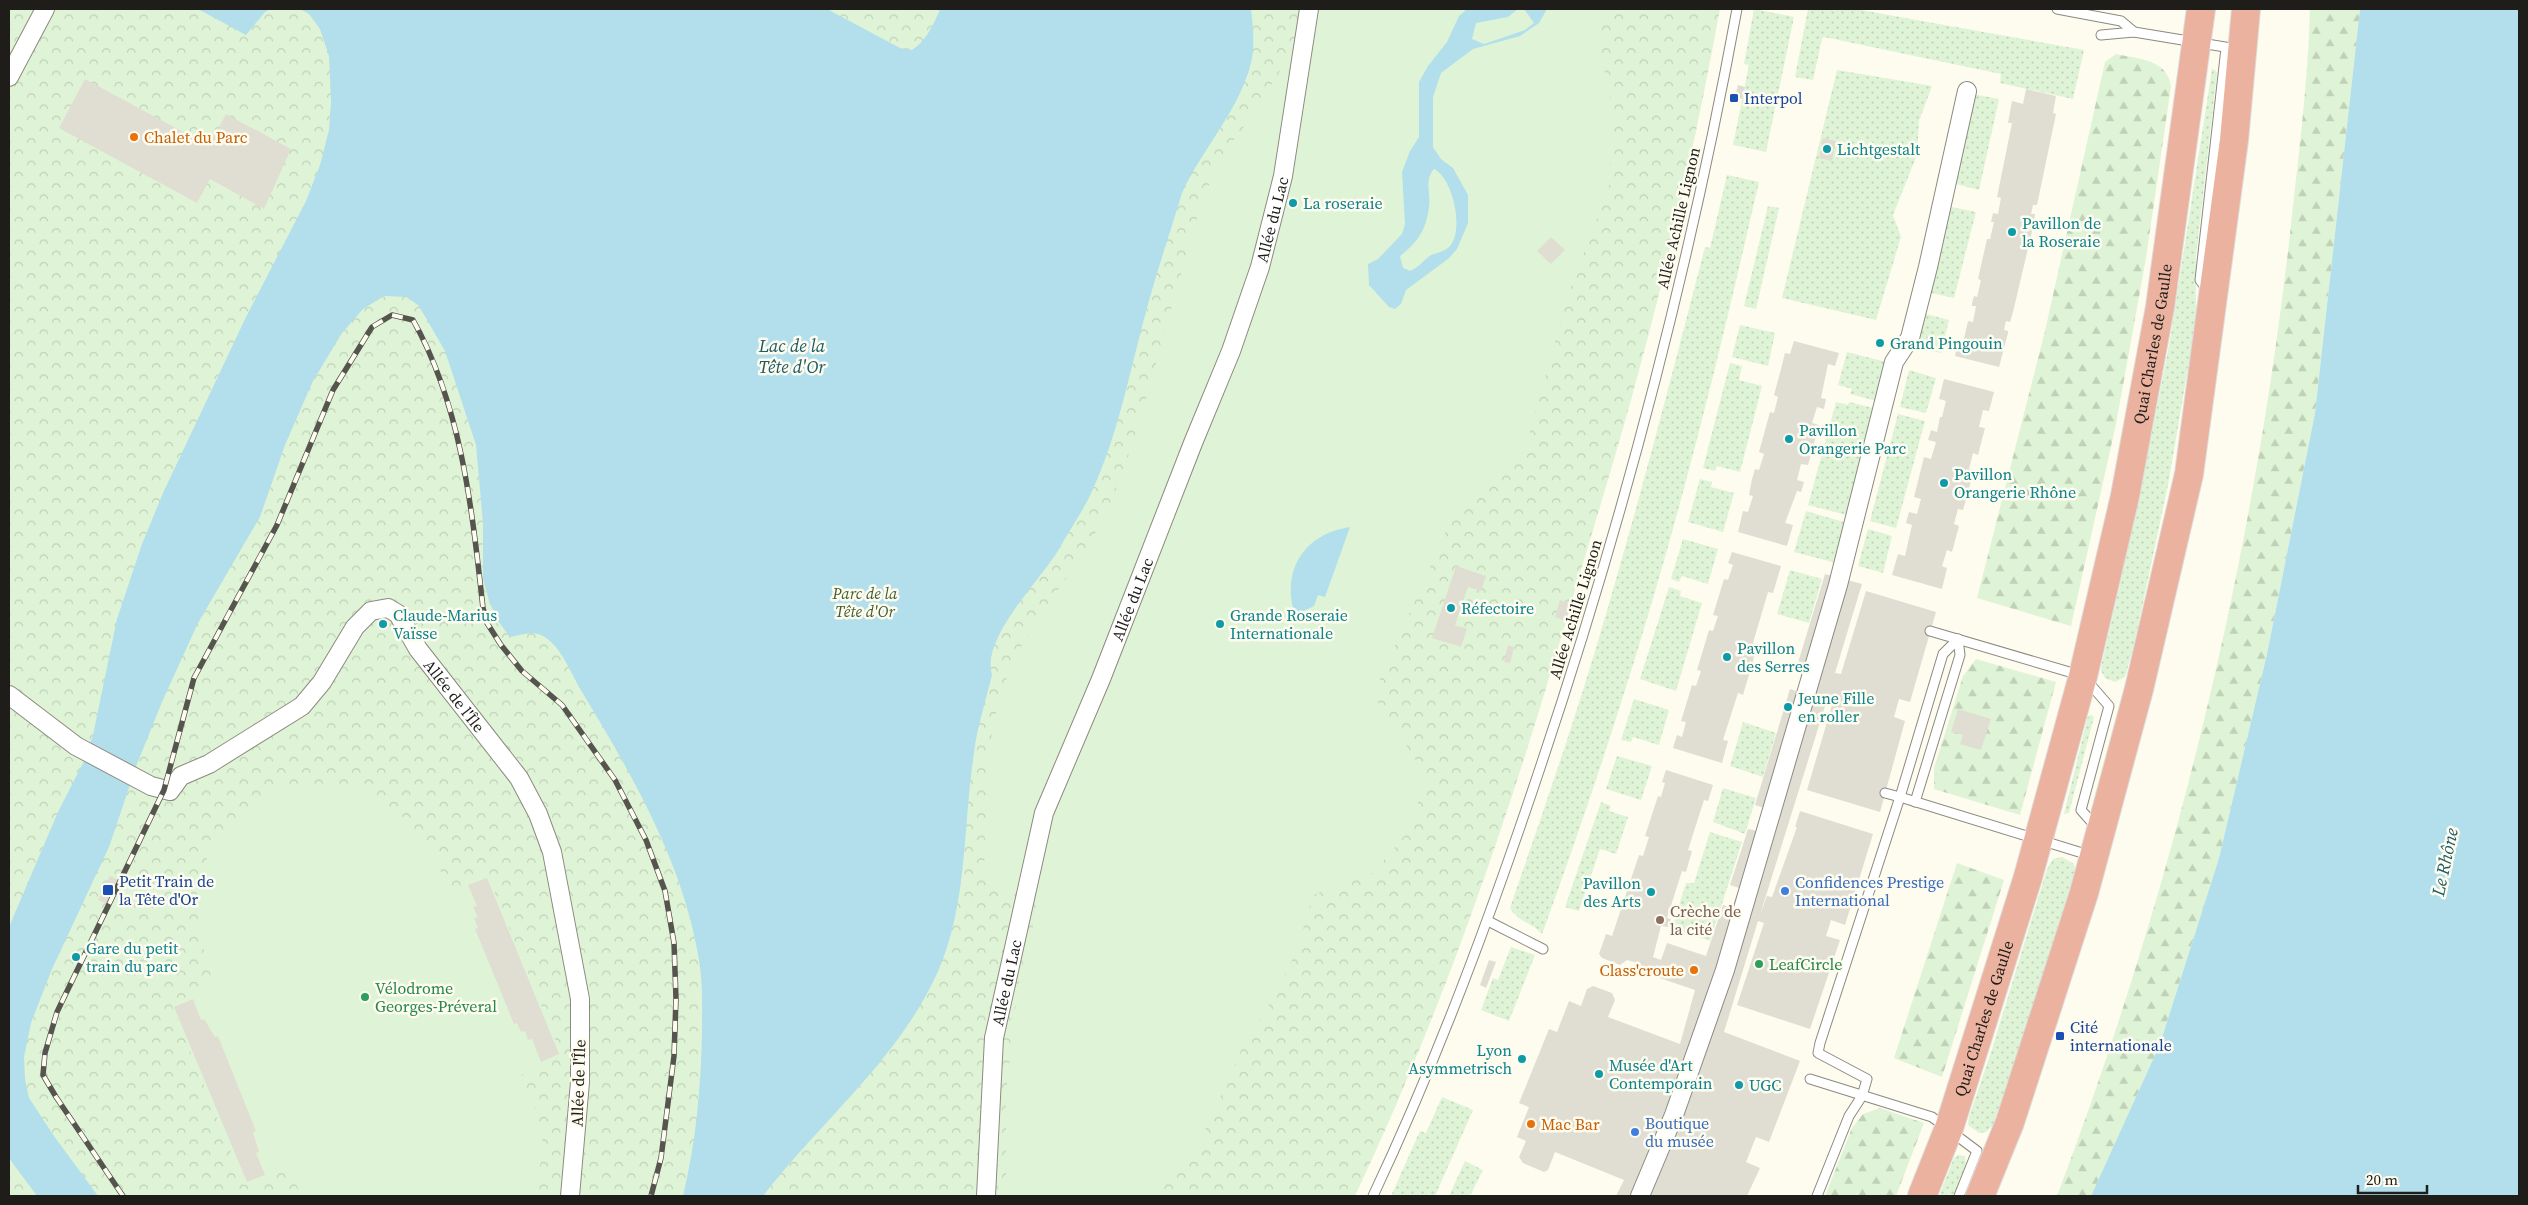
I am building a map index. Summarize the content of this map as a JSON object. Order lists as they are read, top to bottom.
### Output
{
  "streets": {
    "main road": ["Quai Charles de Gaulle"],
    "street": ["Allée du Lac", "Allée de l'Île"],
    "lane": ["Allée Achille Lignon"]
  },
  "water": ["Lac de la Tête d'Or", "Le Rhône"],
  "parks": ["Parc de la Tête d'Or"],
  "places": {
    "transit": ["Interpol", "Petit Train de la Tête d'Or", "Cité internationale"],
    "other": [
      "Chalet du Parc",
      "Lichtgestalt",
      "La roseraie",
      "Pavillon de la Roseraie",
      "Grand Pingouin",
      "Pavillon Orangerie Parc",
      "Pavillon Orangerie Rhône",
      "Réfectoire",
      "Claude-Marius Vaïsse",
      "Grande Roseraie Internationale",
      "Pavillon des Serres",
      "Jeune Fille en roller",
      "Confidences Prestige International",
      "Pavillon des Arts",
      "Crèche de la cité",
      "Gare du petit train du parc",
      "LeafCircle",
      "Class'croute",
      "Vélodrome Georges-Préveral",
      "Lyon Asymmetrisch",
      "Musée d'Art Contemporain",
      "UGC",
      "Mac Bar",
      "Boutique du musée"
    ]
  },
  "scale_bar": "20 m"
}
